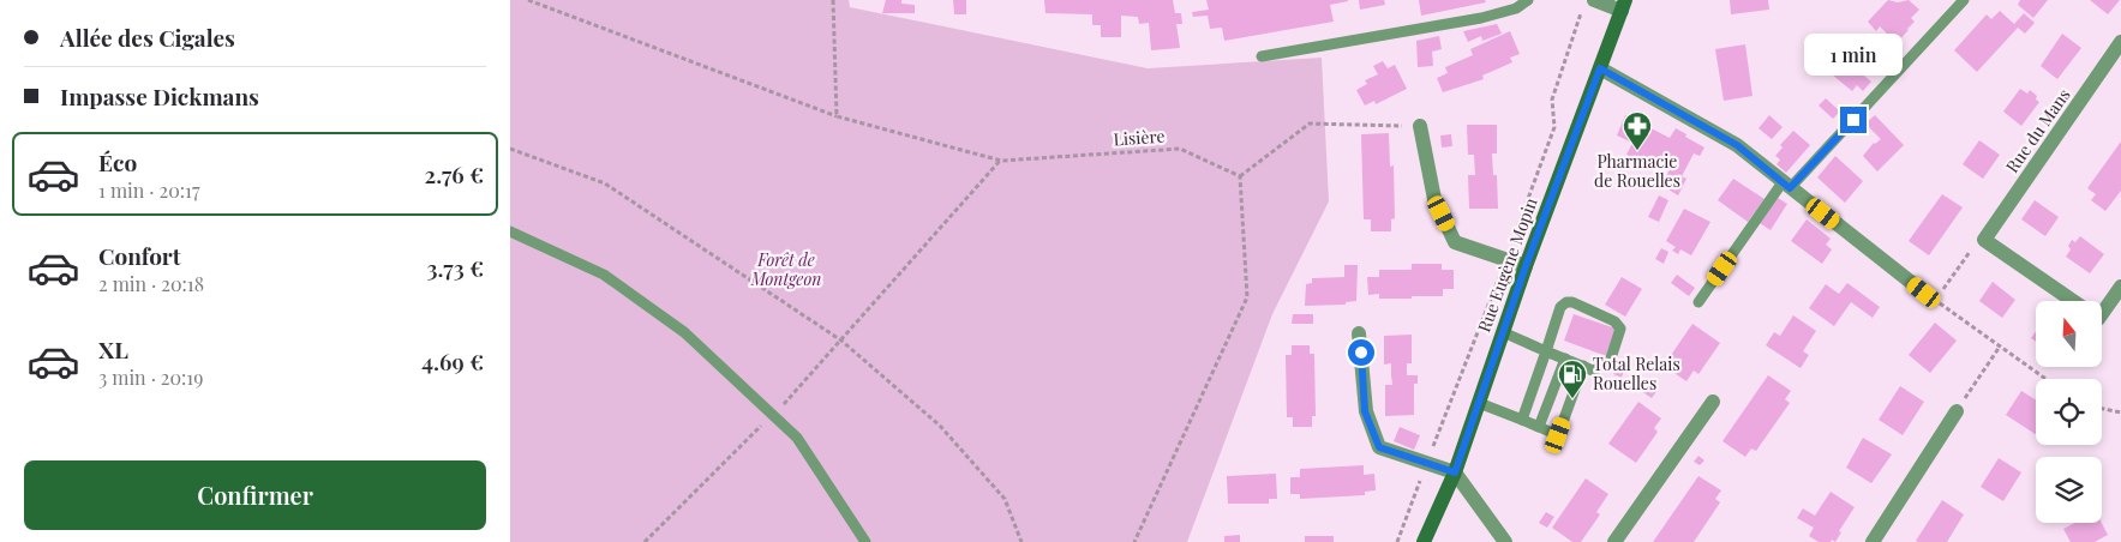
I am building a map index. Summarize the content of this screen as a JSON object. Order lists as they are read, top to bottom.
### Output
{
  "streets": {
    "main road": ["Rue Eugène Mopin"],
    "street": ["Rue du Mans"],
    "path": ["Lisière"]
  },
  "parks": ["Forêt de Montgeon"],
  "places": {
    "pharmacy": ["Pharmacie de Rouelles"],
    "fuel station": ["Total Relais Rouelles"]
  },
  "north": "top",
  "page": {
    "banner": ["Allée des Cigales", "Impasse Dickmans"],
    "bubble": "1 min",
    "list": [
      {
        "name": "Éco",
        "note": "1 min · 20:17",
        "value": "2.76 €"
      },
      {
        "name": "Confort",
        "note": "2 min · 20:18",
        "value": "3.73 €"
      },
      {
        "name": "XL",
        "note": "3 min · 20:19",
        "value": "4.69 €"
      }
    ],
    "buttons": "Confirmer"
  }
}
